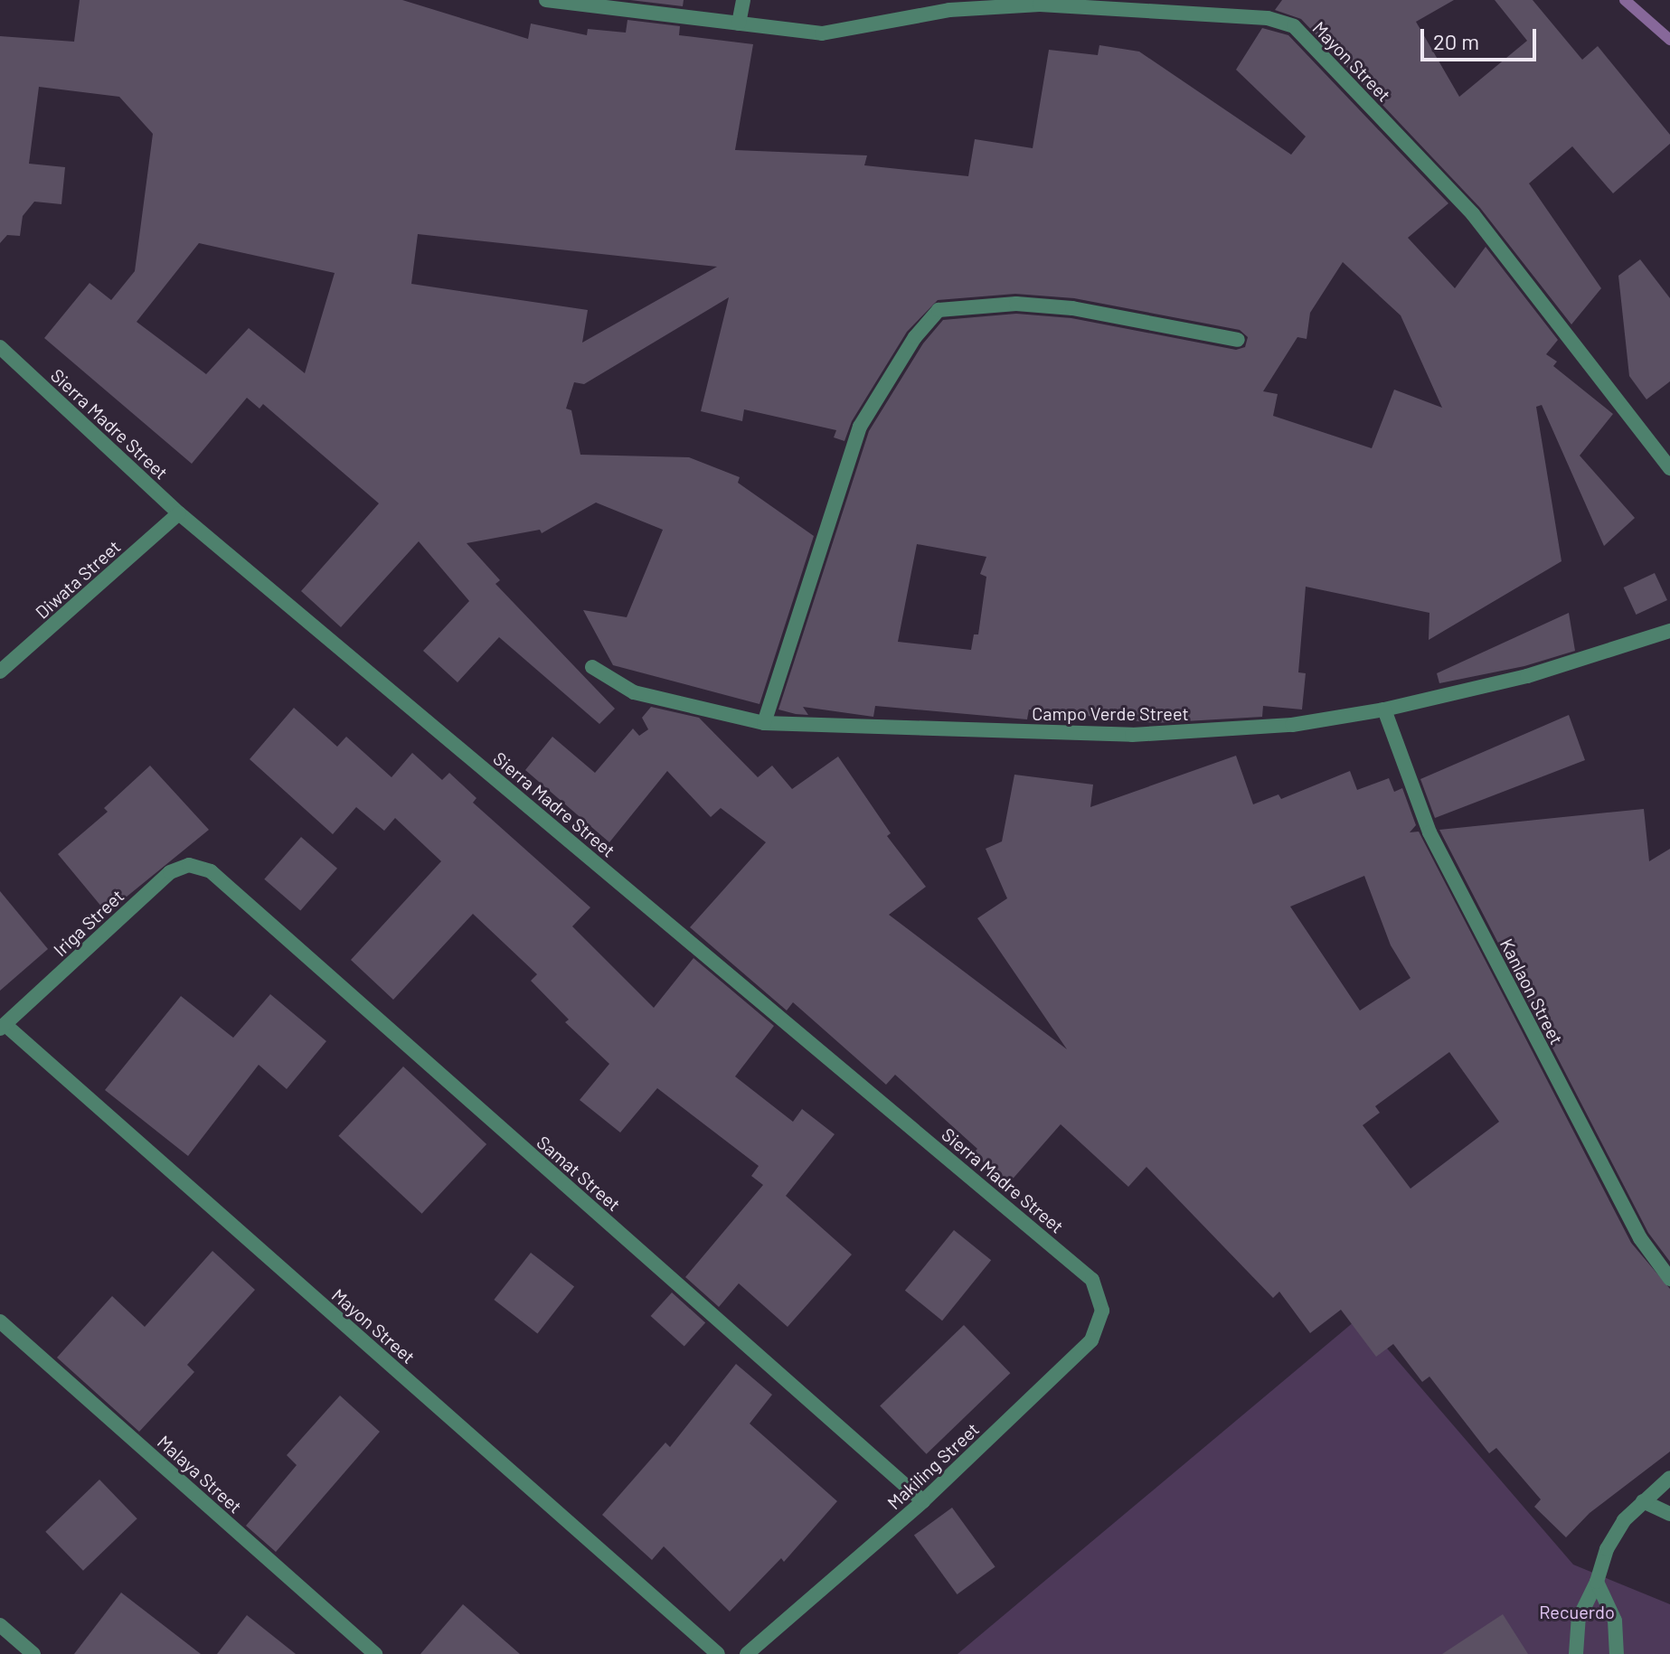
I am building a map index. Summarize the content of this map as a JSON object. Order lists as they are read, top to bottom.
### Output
{
  "streets": {
    "street": [
      "Mayon Street",
      "Sierra Madre Street",
      "Diwata Street",
      "Campo Verde Street",
      "Iriga Street",
      "Kanlaon Street",
      "Samat Street",
      "Makiling Street",
      "Malaya Street"
    ]
  },
  "crossings": [
    ["Mayon Street", "Iriga Street"],
    ["Sierra Madre Street", "Diwata Street"],
    ["Sierra Madre Street", "Makiling Street"],
    ["Campo Verde Street", "Kanlaon Street"],
    ["Iriga Street", "Samat Street"],
    ["Samat Street", "Makiling Street"]
  ],
  "parks": ["Recuerdo"],
  "scale_bar": "20 m"
}
